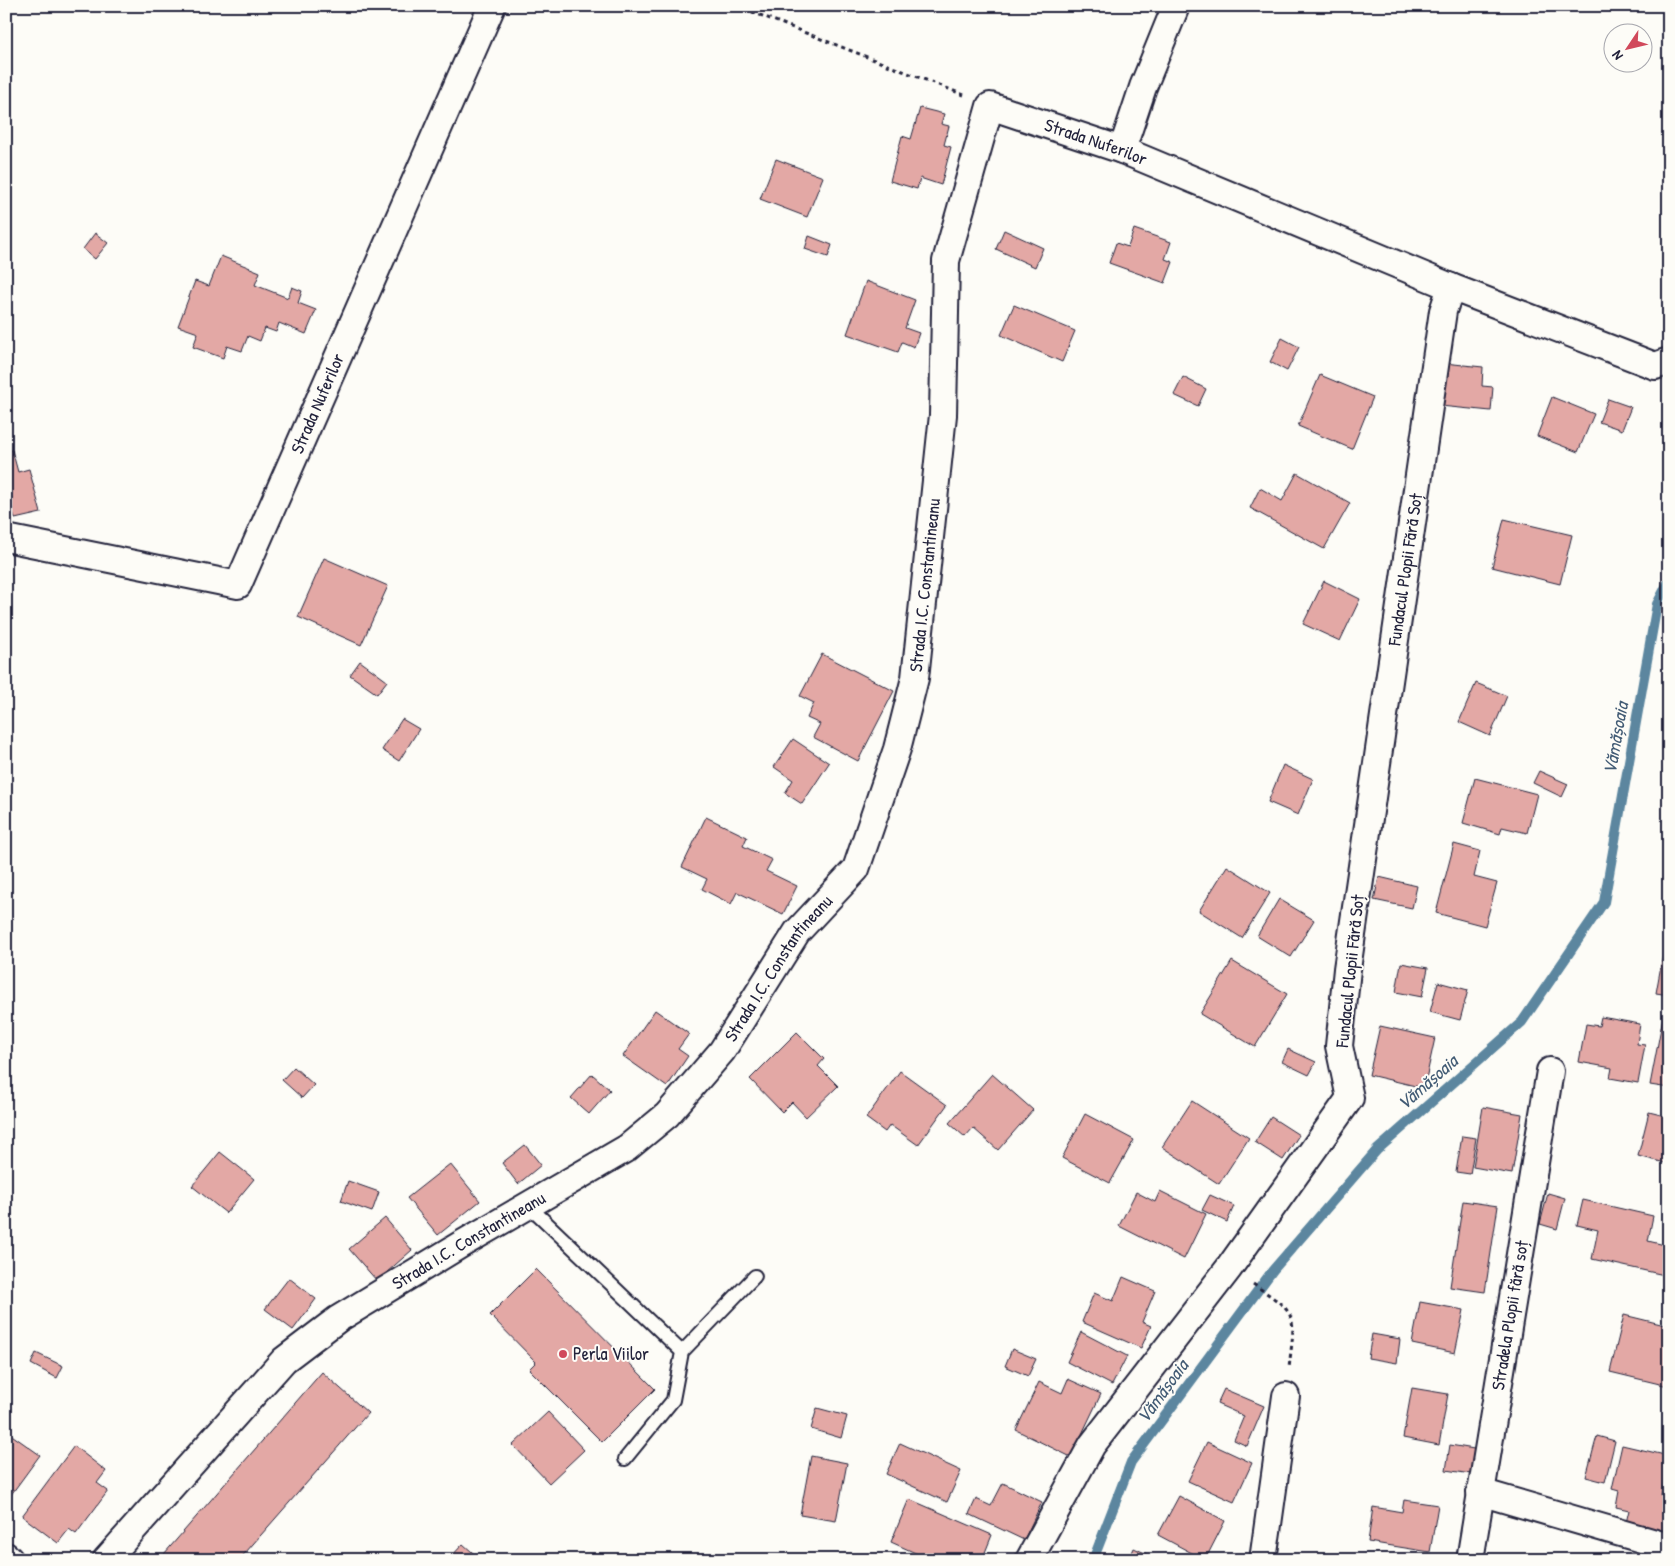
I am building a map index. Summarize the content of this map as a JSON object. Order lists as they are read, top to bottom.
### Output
{
  "streets": {
    "street": [
      "Strada Nuferilor",
      "Fundacul Plopii Fără Soț",
      "Strada I.C. Constantineanu",
      "Stradela Plopii fără soț"
    ]
  },
  "crossings": [
    ["Strada Nuferilor", "Fundacul Plopii Fără Soț"],
    ["Strada Nuferilor", "Strada I.C. Constantineanu"]
  ],
  "water": ["Vămășoaia"],
  "places": ["Perla Viilor"],
  "north": "bottom left"
}
